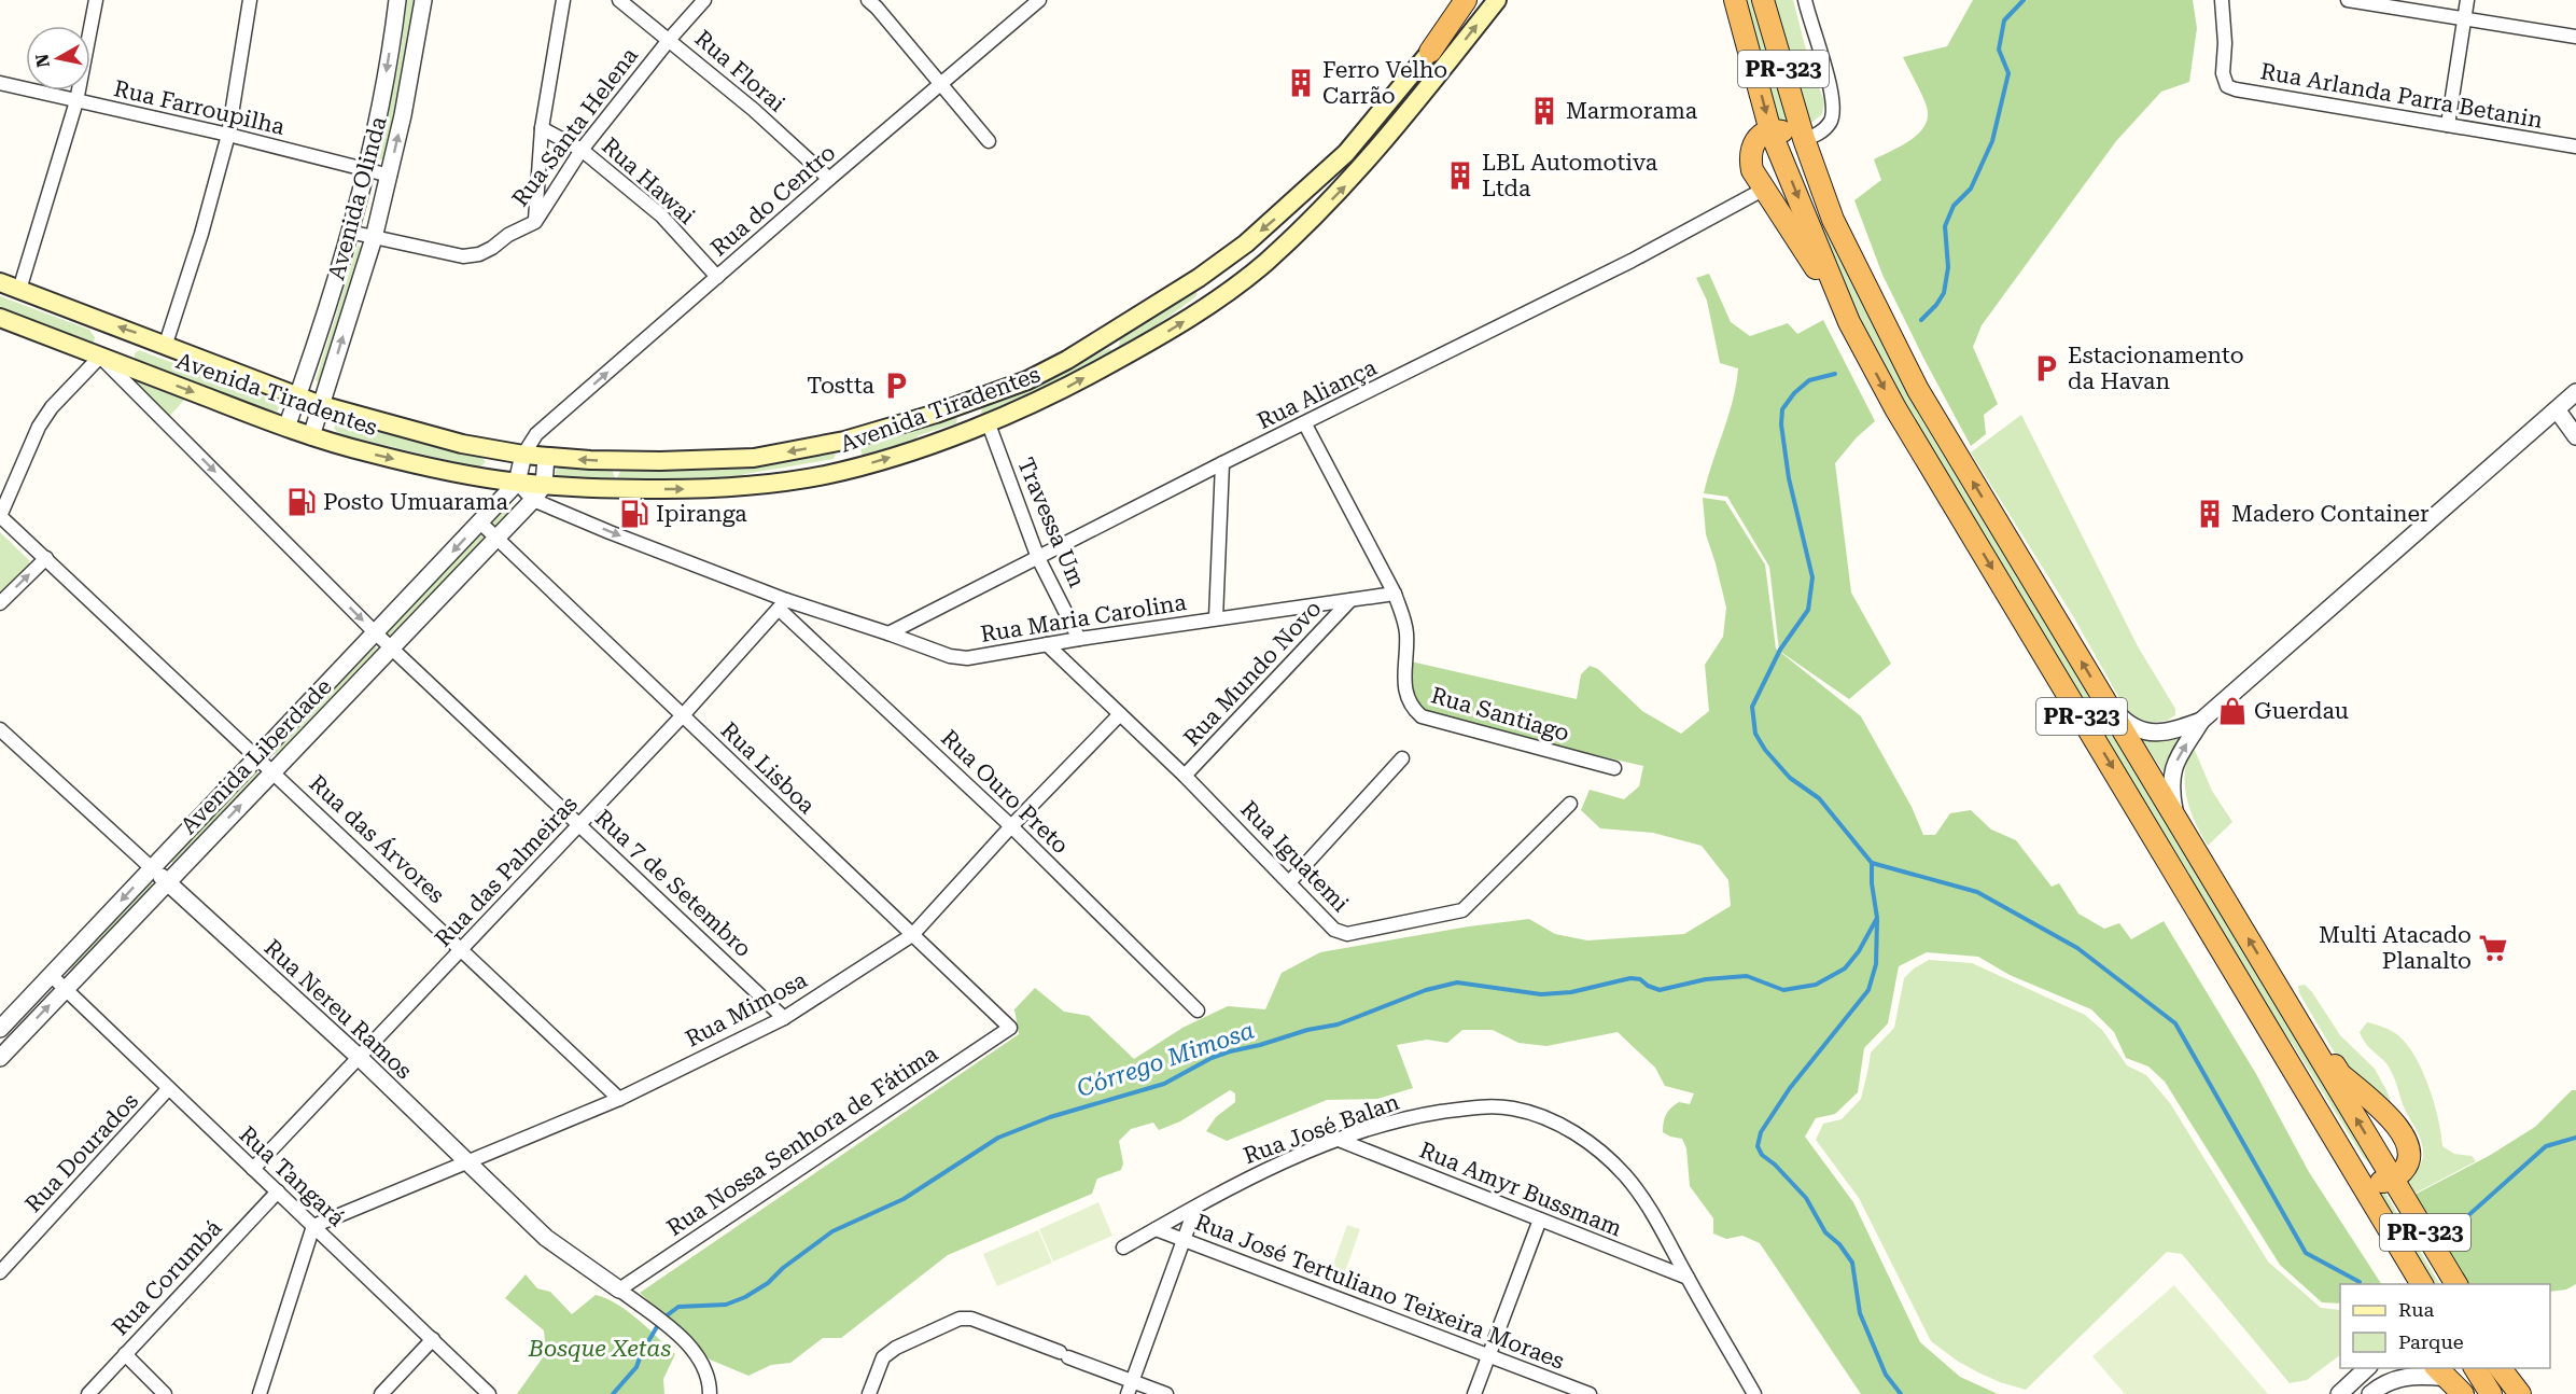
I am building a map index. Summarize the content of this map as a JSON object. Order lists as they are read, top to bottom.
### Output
{
  "streets": {
    "highway": ["PR-323"],
    "main road": ["Avenida Tiradentes"],
    "street": [
      "Rua Florai",
      "Rua Arlanda Parra Betanin",
      "Rua Farroupilha",
      "Rua Santa Helena",
      "Rua Hawai",
      "Avenida Olinda",
      "Rua do Centro",
      "Rua Aliança",
      "Travessa Um",
      "Rua Maria Carolina",
      "Rua Mundo Novo",
      "Rua Santiago",
      "Avenida Liberdade",
      "Rua Lisboa",
      "Rua Ouro Preto",
      "Rua das Árvores",
      "Rua Iguatemi",
      "Rua das Palmeiras",
      "Rua 7 de Setembro",
      "Rua Nereu Ramos",
      "Rua Mimosa",
      "Rua José Balan",
      "Rua Nossa Senhora de Fátima",
      "Rua Dourados",
      "Rua Tangará",
      "Rua Amyr Bussmam",
      "Rua Corumbá",
      "Rua José Tertuliano Teixeira Moraes"
    ]
  },
  "crossings": [
    ["Rua Florai", "Rua Santa Helena"],
    ["Rua Florai", "Rua do Centro"],
    ["Rua Farroupilha", "Avenida Olinda"],
    ["Rua Santa Helena", "Rua Hawai"],
    ["Rua Santa Helena", "Avenida Olinda"],
    ["Rua Hawai", "Rua do Centro"],
    ["Avenida Olinda", "Avenida Tiradentes"],
    ["Rua do Centro", "Avenida Tiradentes"],
    ["Avenida Tiradentes", "Travessa Um"],
    ["Avenida Tiradentes", "Rua Maria Carolina"],
    ["Avenida Tiradentes", "Avenida Liberdade"],
    ["Rua Aliança", "Travessa Um"],
    ["Rua Aliança", "Rua Maria Carolina"],
    ["Rua Aliança", "Rua Santiago"],
    ["Travessa Um", "Rua Maria Carolina"],
    ["Rua Maria Carolina", "Rua Mundo Novo"],
    ["Rua Maria Carolina", "Rua Santiago"],
    ["Rua Maria Carolina", "Avenida Liberdade"],
    ["Rua Maria Carolina", "Rua Ouro Preto"],
    ["Rua Maria Carolina", "Rua Iguatemi"],
    ["Rua Maria Carolina", "Rua das Palmeiras"],
    ["Rua Mundo Novo", "Rua Iguatemi"],
    ["Avenida Liberdade", "Rua Lisboa"],
    ["Avenida Liberdade", "Rua das Árvores"],
    ["Avenida Liberdade", "Rua 7 de Setembro"],
    ["Avenida Liberdade", "Rua Nereu Ramos"],
    ["Avenida Liberdade", "Rua Tangará"],
    ["Rua Lisboa", "Rua das Palmeiras"],
    ["Rua Lisboa", "Rua Mimosa"],
    ["Rua Lisboa", "Rua Nossa Senhora de Fátima"],
    ["Rua Ouro Preto", "Rua das Palmeiras"],
    ["Rua Ouro Preto", "Rua Mimosa"],
    ["Rua das Árvores", "Rua das Palmeiras"],
    ["Rua das Árvores", "Rua Mimosa"],
    ["Rua Iguatemi", "Rua Mimosa"],
    ["Rua das Palmeiras", "Rua 7 de Setembro"],
    ["Rua das Palmeiras", "Rua Nereu Ramos"],
    ["Rua das Palmeiras", "Rua Tangará"],
    ["Rua 7 de Setembro", "Rua Mimosa"],
    ["Rua Nereu Ramos", "Rua Mimosa"],
    ["Rua Nereu Ramos", "Rua Nossa Senhora de Fátima"],
    ["Rua Mimosa", "Rua Tangará"],
    ["Rua José Balan", "Rua Amyr Bussmam"],
    ["Rua José Balan", "Rua José Tertuliano Teixeira Moraes"],
    ["Rua Dourados", "Rua Tangará"],
    ["Rua Tangará", "Rua Corumbá"]
  ],
  "water": ["Córrego Mimosa"],
  "parks": ["Bosque Xetas"],
  "places": {
    "building": [
      "Ferro Velho Carrão",
      "Marmorama",
      "LBL Automotiva Ltda",
      "Madero Container"
    ],
    "parking": ["Estacionamento da Havan", "Tostta"],
    "fuel station": ["Posto Umuarama", "Ipiranga"],
    "shop": ["Guerdau"],
    "supermarket": ["Multi Atacado Planalto"]
  },
  "legend": ["Rua", "Parque"],
  "north": "left"
}
